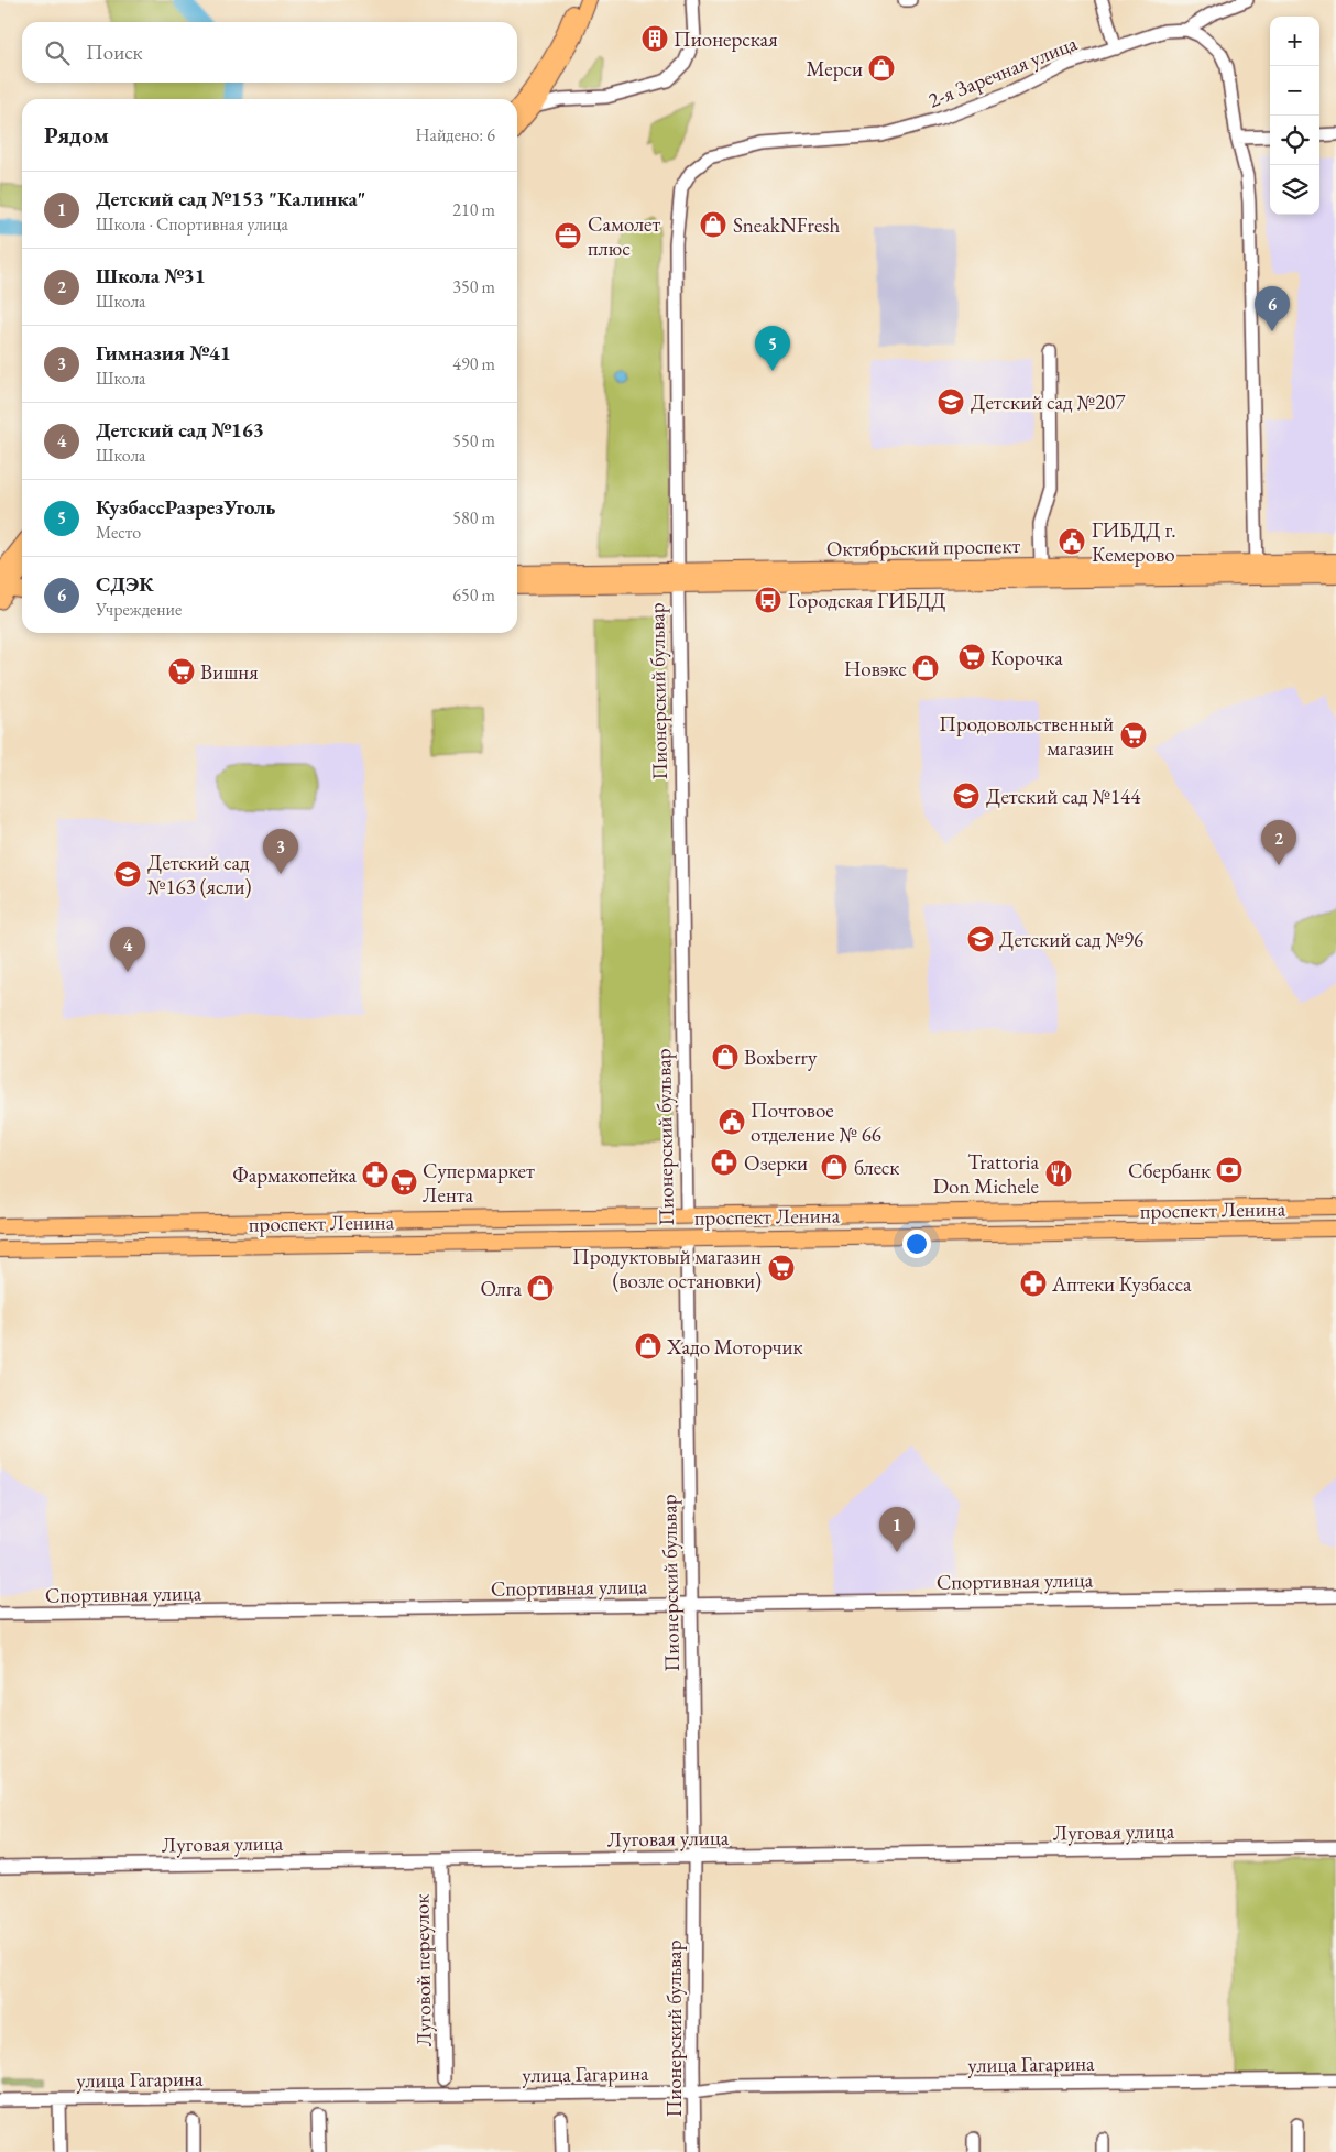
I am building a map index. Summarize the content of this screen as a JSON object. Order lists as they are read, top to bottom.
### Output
{
  "streets": {
    "main road": ["Октябрьский проспект", "Пионерский бульвар", "проспект Ленина"],
    "street": [
      "2-я Заречная улица",
      "Спортивная улица",
      "Луговая улица",
      "Луговой переулок",
      "улица Гагарина"
    ]
  },
  "crossings": [
    ["2-я Заречная улица", "Пионерский бульвар"],
    ["Октябрьский проспект", "Пионерский бульвар"],
    ["Пионерский бульвар", "проспект Ленина"],
    ["Пионерский бульвар", "Спортивная улица"],
    ["Пионерский бульвар", "Луговая улица"],
    ["Пионерский бульвар", "улица Гагарина"],
    ["Луговая улица", "Луговой переулок"]
  ],
  "places": {
    "building": ["Пионерская"],
    "shop": [
      "Мерси",
      "SneakNFresh",
      "Новэкс",
      "Boxberry",
      "блеск",
      "Олга",
      "Хадо Моторчик"
    ],
    "office": ["Самолет плюс"],
    "school or university": [
      "Детский сад №207",
      "Детский сад №144",
      "Детский сад №163 (ясли)",
      "Детский сад №96"
    ],
    "public building": ["ГИБДД г. Кемерово", "Почтовое отделение № 66"],
    "bus stop": ["Городская ГИБДД"],
    "supermarket": [
      "Корочка",
      "Вишня",
      "Продовольственный магазин",
      "Супермаркет Лента",
      "Продуктовый магазин (возле остановки)"
    ],
    "pharmacy": ["Озерки", "Фармакопейка", "Аптеки Кузбасса"],
    "bank": ["Сбербанк"],
    "restaurant": ["Trattoria Don Michele"]
  },
  "page": {
    "map_buttons": ["+", "−"],
    "search": "Поиск",
    "heading": ["Рядом", "Найдено: 6"],
    "list": [
      {
        "mark": "1",
        "name": "Детский сад №153 \"Калинка\"",
        "note": "Школа · Спортивная улица",
        "value": "210 m"
      },
      {
        "mark": "2",
        "name": "Школа №31",
        "note": "Школа",
        "value": "350 m"
      },
      {
        "mark": "3",
        "name": "Гимназия №41",
        "note": "Школа",
        "value": "490 m"
      },
      {
        "mark": "4",
        "name": "Детский сад №163",
        "note": "Школа",
        "value": "550 m"
      },
      {
        "mark": "5",
        "name": "КузбассРазрезУголь",
        "note": "Место",
        "value": "580 m"
      },
      {
        "mark": "6",
        "name": "СДЭК",
        "note": "Учреждение",
        "value": "650 m"
      }
    ],
    "pins": [
      "6",
      "5",
      "2",
      "3",
      "4",
      "1"
    ]
  }
}
